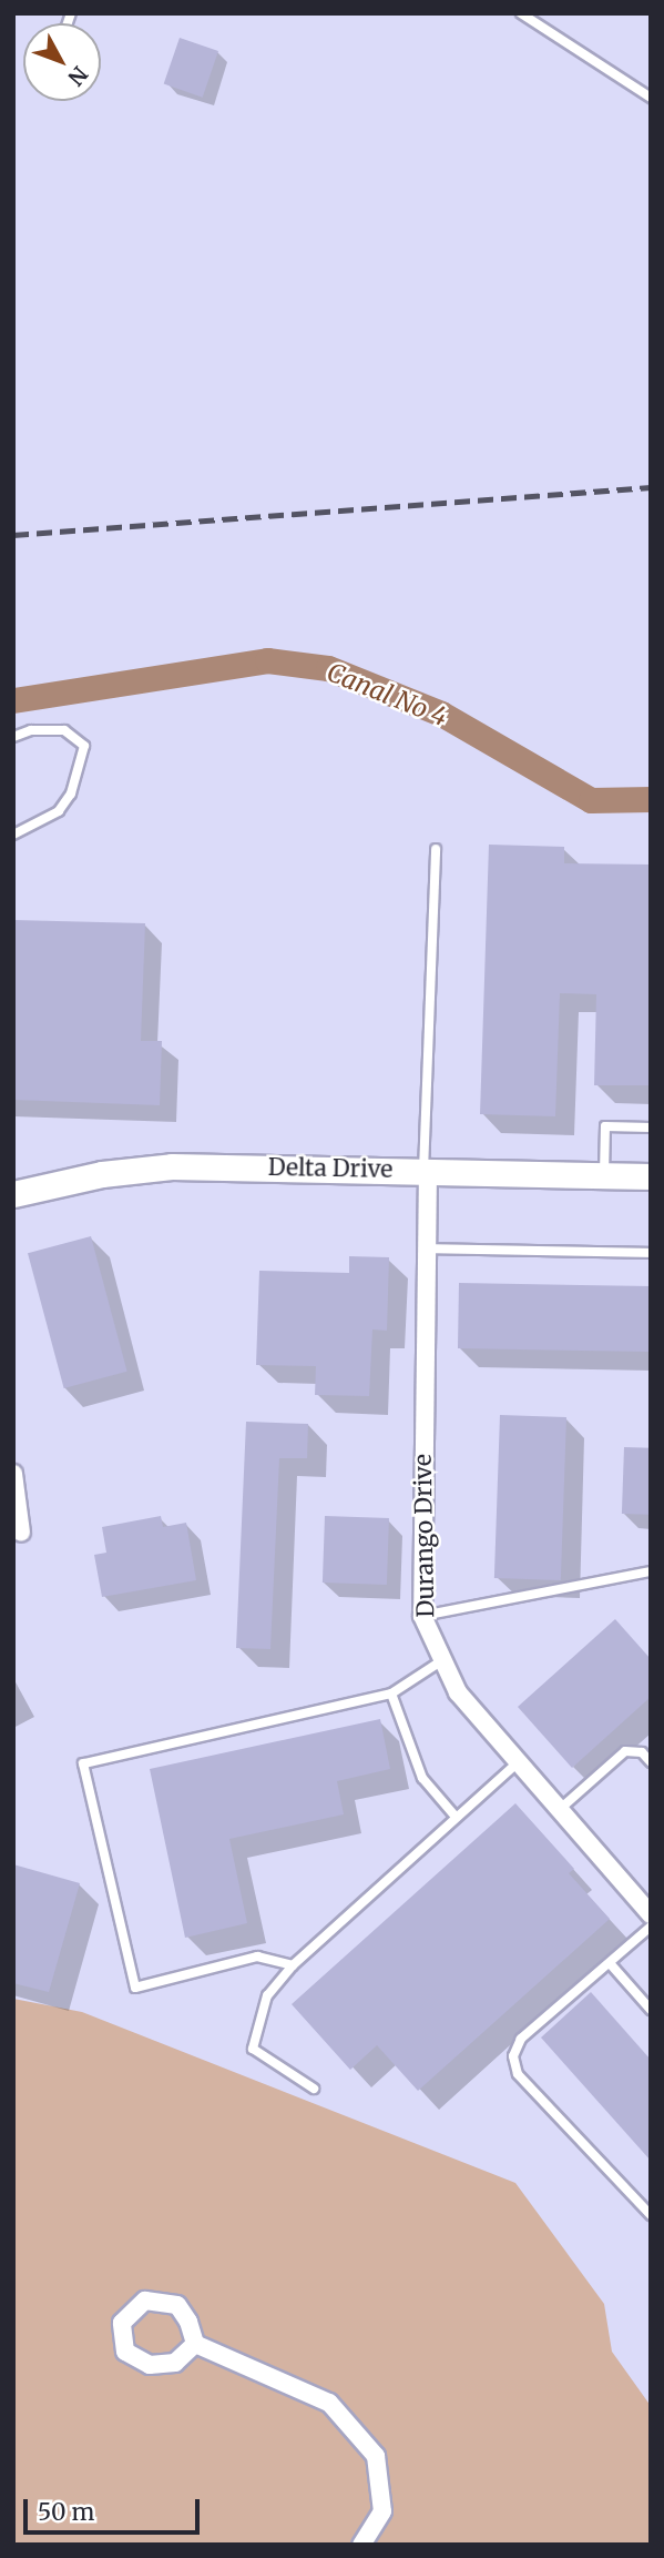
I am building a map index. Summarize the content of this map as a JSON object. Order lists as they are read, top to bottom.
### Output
{
  "streets": {
    "main road": ["Delta Drive"],
    "street": ["Durango Drive"]
  },
  "crossings": [
    ["Delta Drive", "Durango Drive"]
  ],
  "water": ["Canal No 4"],
  "scale_bar": "50 m",
  "north": "bottom right"
}
